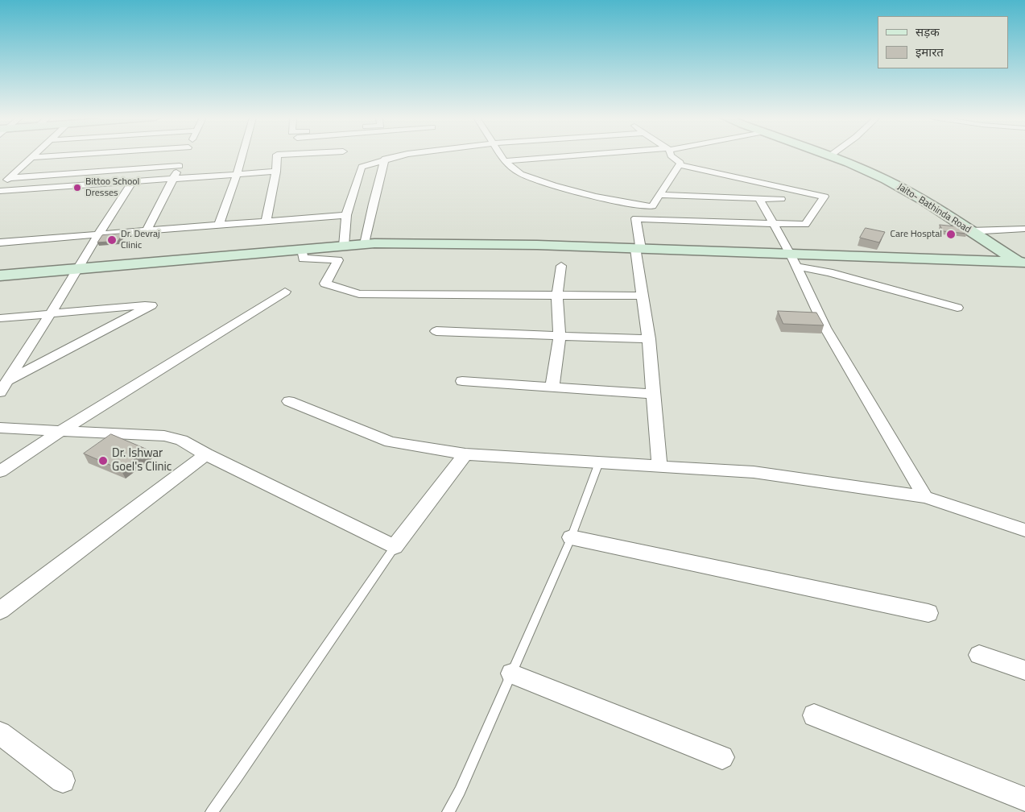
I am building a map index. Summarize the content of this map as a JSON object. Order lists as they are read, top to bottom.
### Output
{
  "streets": {
    "street": ["Jaito- Bathinda Road"]
  },
  "places": [
    "Bittoo School Dresses",
    "Care Hosptal",
    "Dr. Devraj Clinic",
    "Dr. Ishwar Goel's Clinic"
  ],
  "legend": ["सड़क", "इमारत"]
}
